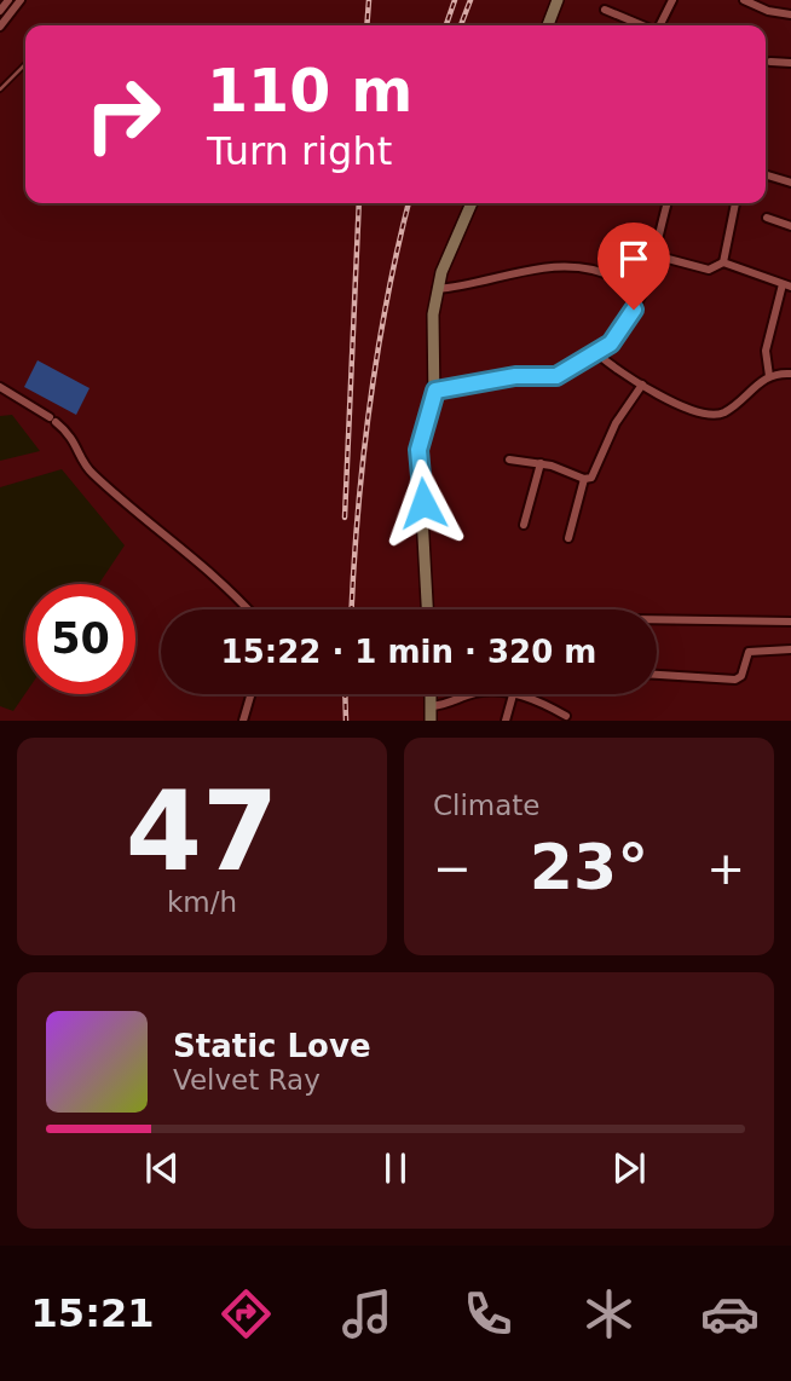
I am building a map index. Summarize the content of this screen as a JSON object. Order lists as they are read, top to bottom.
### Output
{
  "page": {
    "turn": ["110 m", "Turn right"],
    "limit": "50",
    "trip": "15:22 · 1 min · 320 m",
    "tile": [
      ["47", "km/h"],
      "Climate"
    ],
    "heat": ["−", "23°", "+"],
    "song": ["Static Love", "Velvet Ray"],
    "tabs": "15:21"
  }
}
